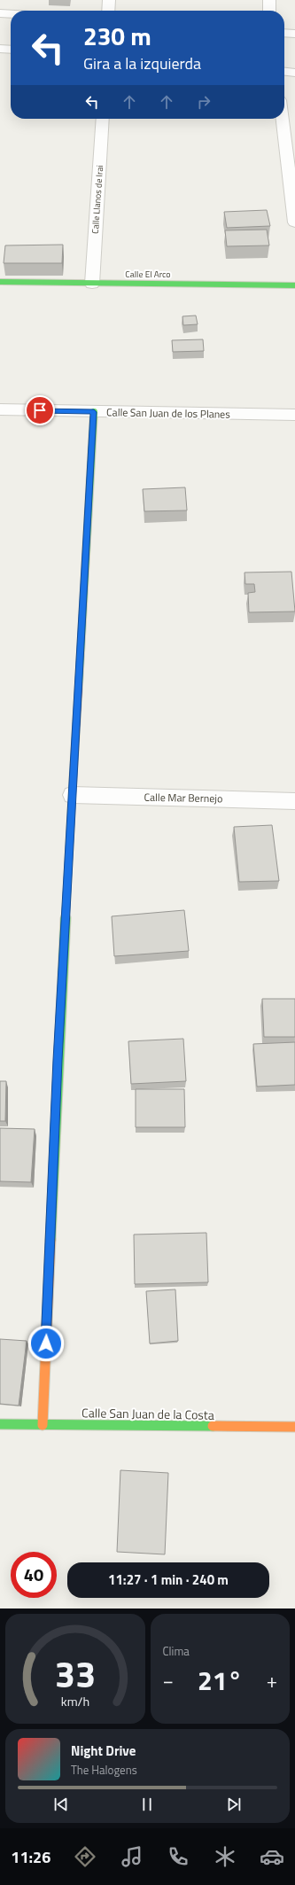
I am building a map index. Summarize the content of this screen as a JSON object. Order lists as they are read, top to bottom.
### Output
{
  "streets": {
    "street": [
      "Calle Llanos de Irai",
      "Calle El Arco",
      "Calle San Juan de los Planes",
      "Calle Mar Bernejo",
      "Calle San Juan de la Costa"
    ]
  },
  "crossings": [
    ["Calle Llanos de Irai", "Calle El Arco"]
  ],
  "page": {
    "turn": ["230 m", "Gira a la izquierda"],
    "limit": "40",
    "trip": "11:27 · 1 min · 240 m",
    "tile": "Clima",
    "heat": ["−", "21°", "+"],
    "song": ["Night Drive", "The Halogens"],
    "tabs": "11:26",
    "gauge": ["33", "km/h"]
  }
}
